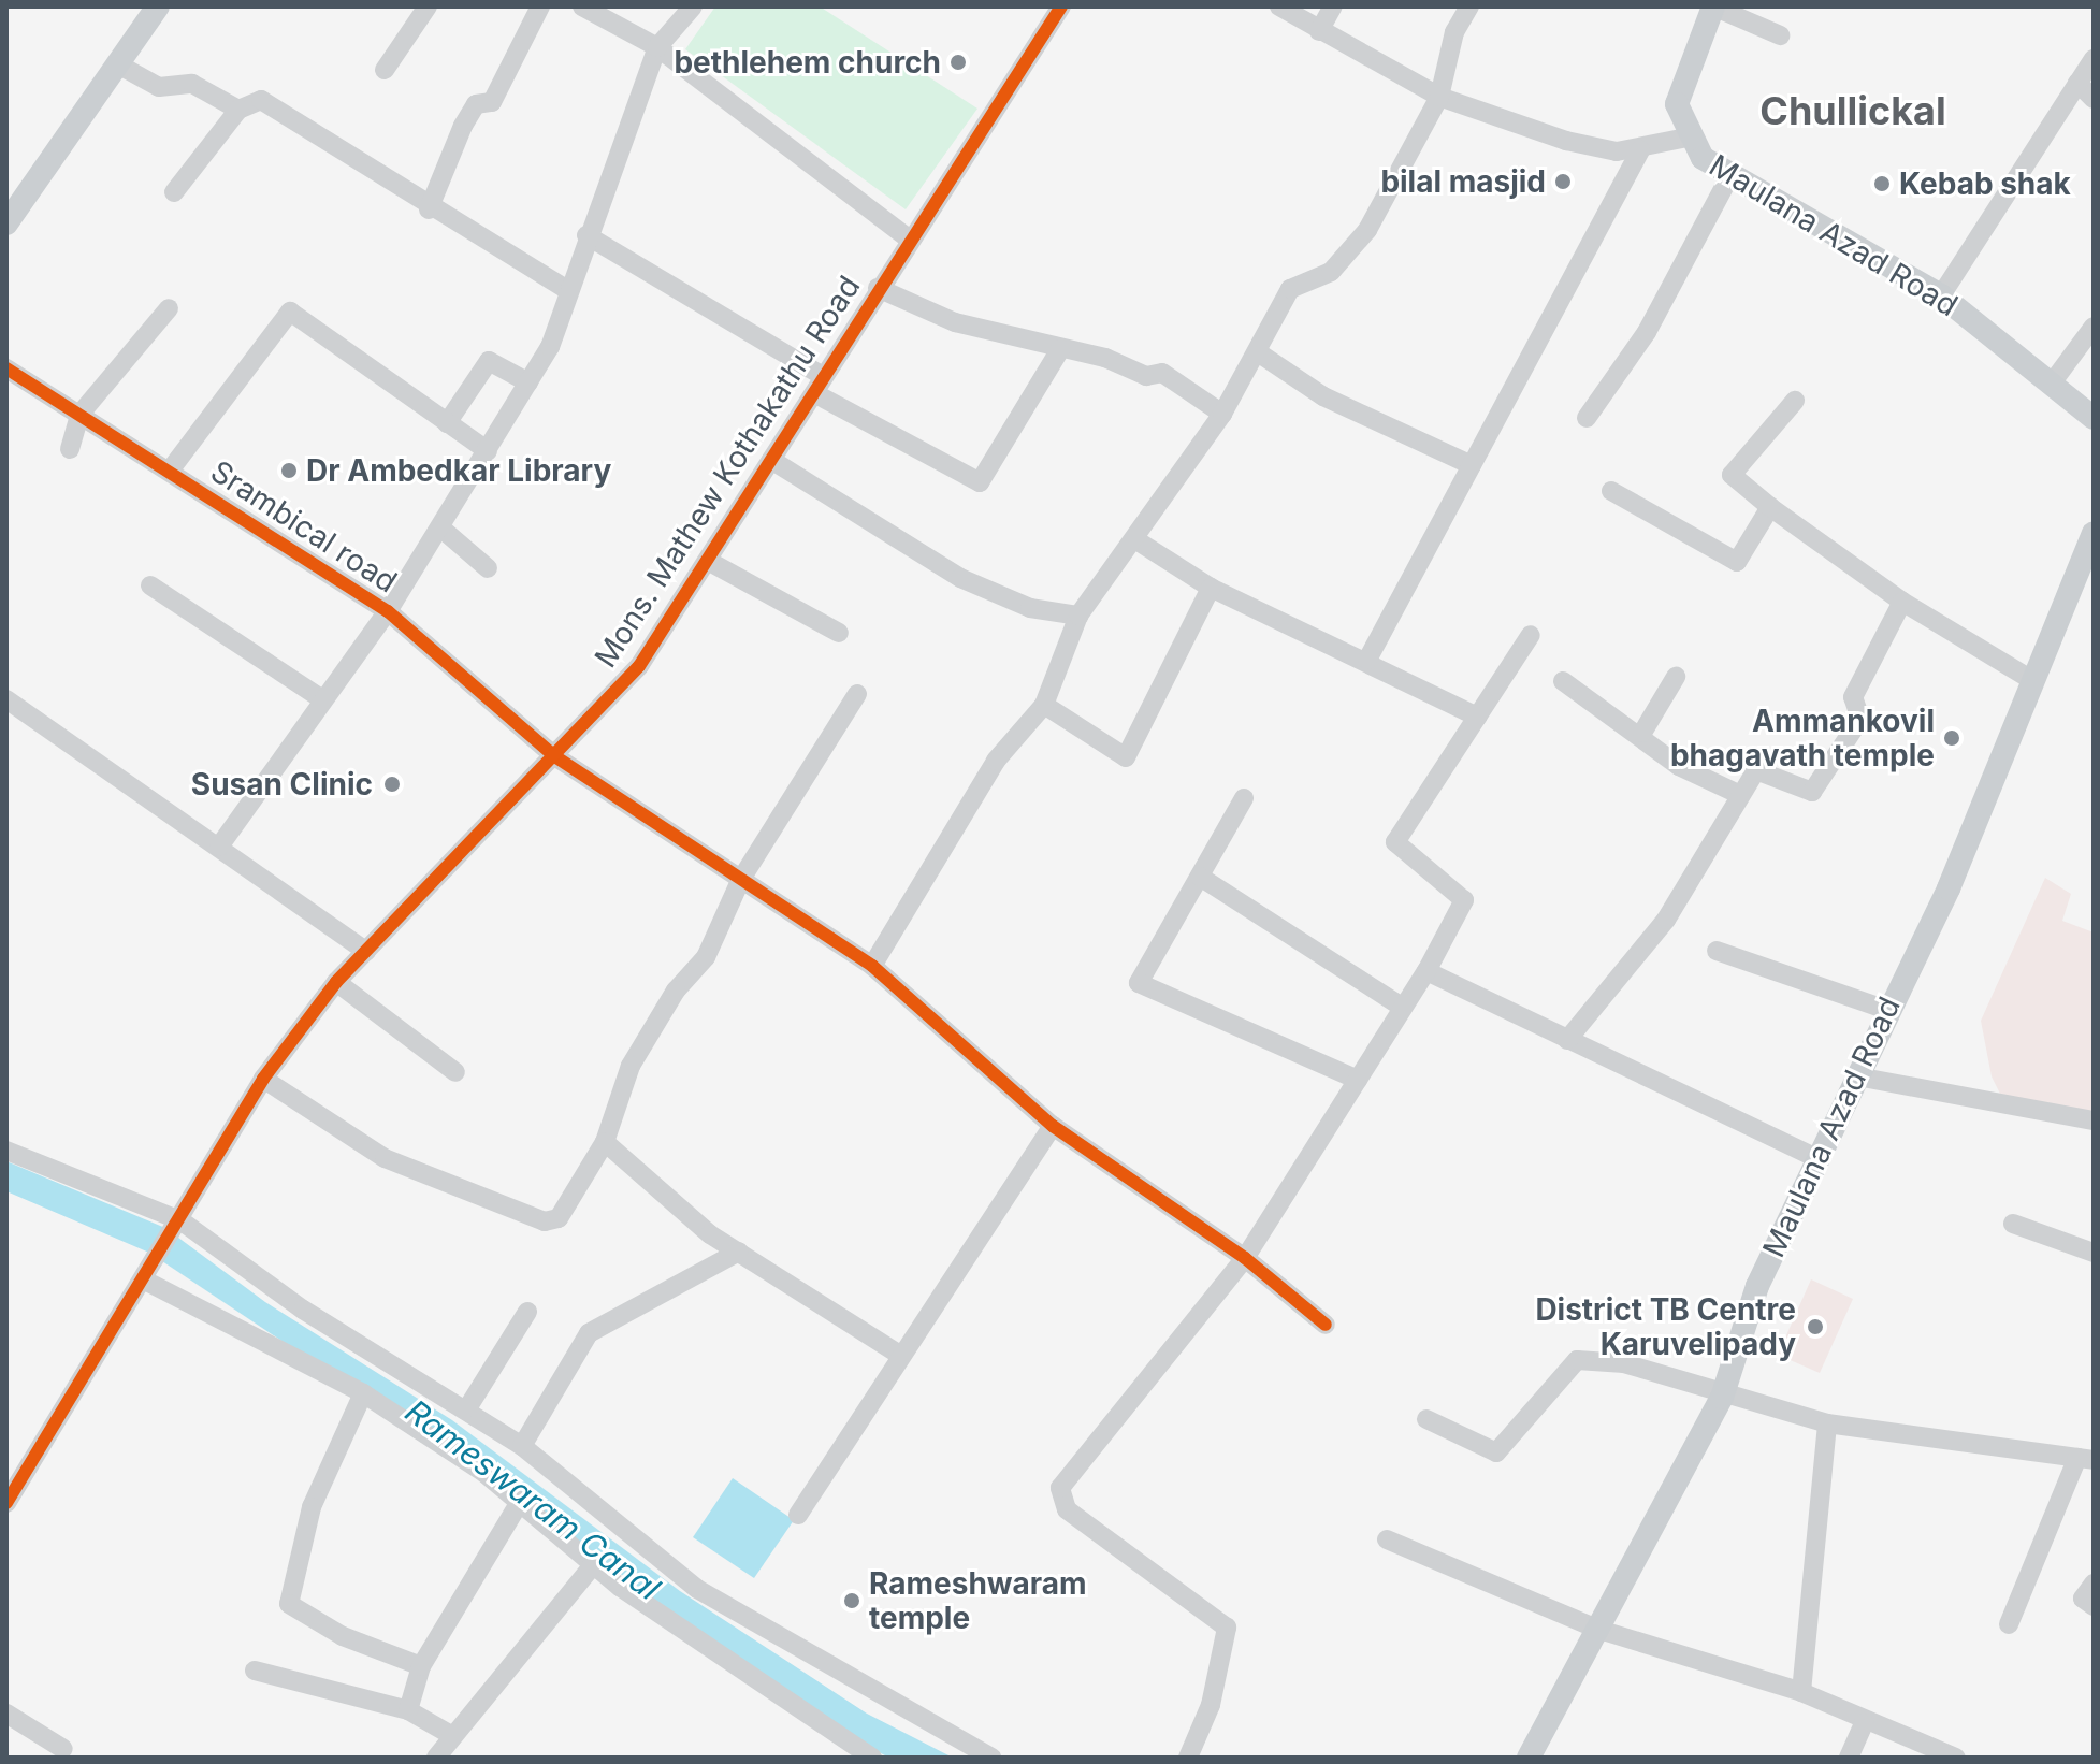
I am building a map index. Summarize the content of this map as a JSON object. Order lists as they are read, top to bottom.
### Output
{
  "streets": {
    "main road": ["Maulana Azad Road"],
    "street": ["Mons. Mathew Kothakathu Road", "Srambical road"]
  },
  "crossings": [
    ["Mons. Mathew Kothakathu Road", "Srambical road"]
  ],
  "districts": ["Chullickal"],
  "water": ["Rameswaram Canal"],
  "places": [
    "bethlehem church",
    "bilal masjid",
    "Kebab shak",
    "Dr Ambedkar Library",
    "Ammankovil bhagavath temple",
    "Susan Clinic",
    "District TB Centre Karuvelipady",
    "Rameshwaram temple"
  ]
}
